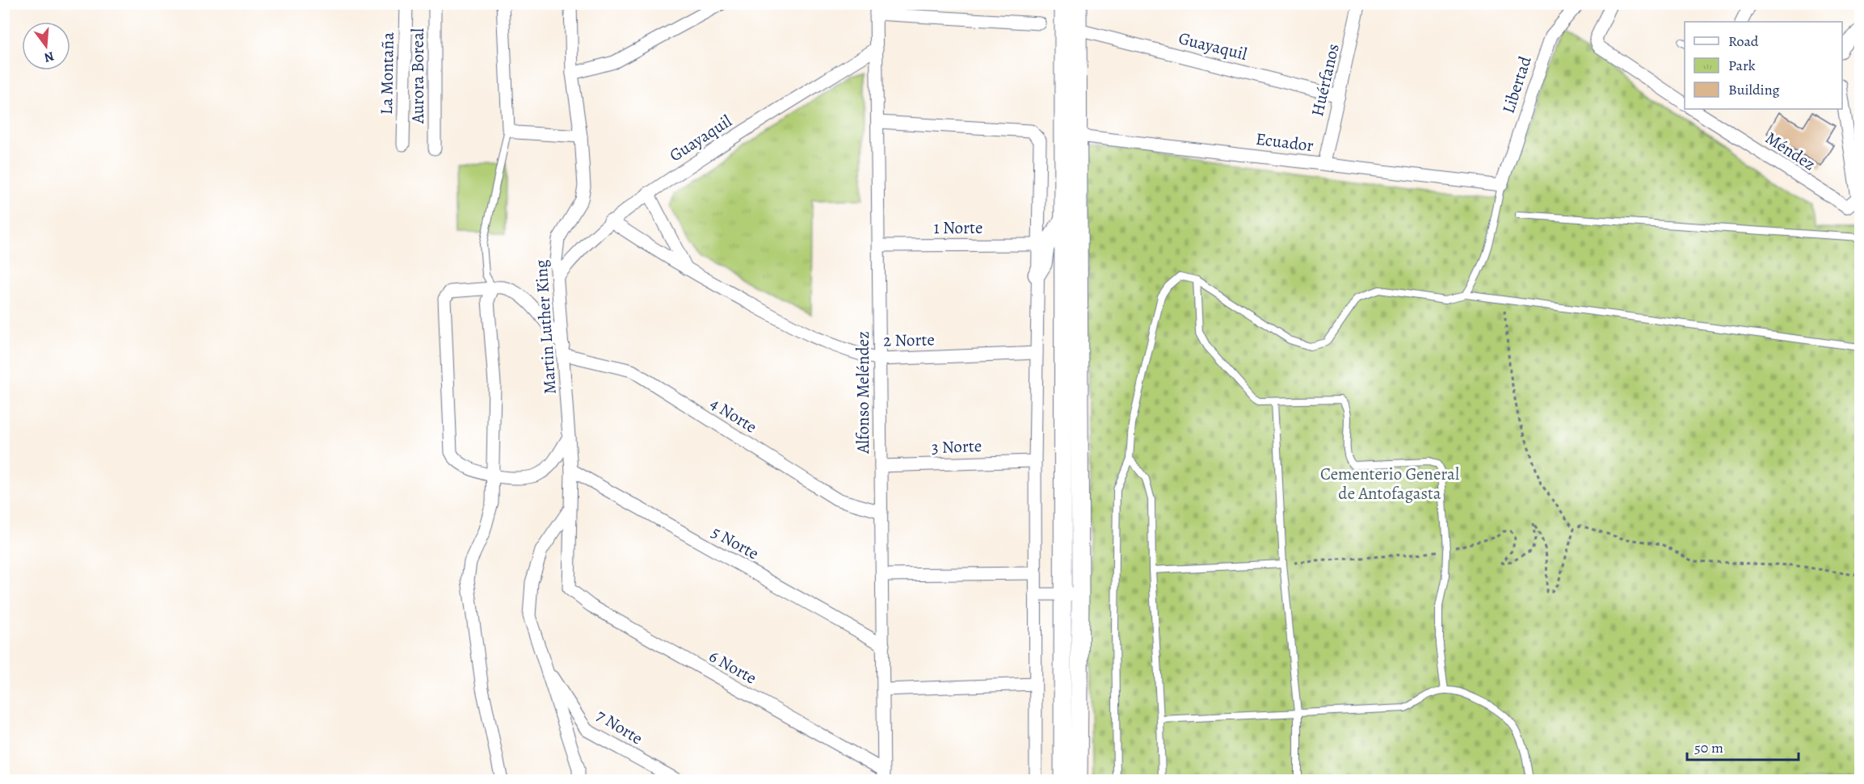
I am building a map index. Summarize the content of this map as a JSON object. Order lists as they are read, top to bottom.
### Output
{
  "streets": {
    "street": [
      "Guayaquil",
      "La Montaña",
      "Aurora Boreal",
      "Huérfanos",
      "Libertad",
      "Ecuador",
      "Méndez",
      "1 Norte",
      "Martin Luther King",
      "2 Norte",
      "Alfonso Meléndez",
      "4 Norte",
      "3 Norte",
      "5 Norte",
      "6 Norte",
      "7 Norte"
    ]
  },
  "crossings": [
    ["Guayaquil", "Huérfanos"],
    ["Guayaquil", "Martin Luther King"],
    ["Guayaquil", "2 Norte"],
    ["Guayaquil", "Alfonso Meléndez"],
    ["Huérfanos", "Ecuador"],
    ["Libertad", "Ecuador"],
    ["1 Norte", "Alfonso Meléndez"],
    ["Martin Luther King", "4 Norte"],
    ["Martin Luther King", "5 Norte"],
    ["Martin Luther King", "6 Norte"],
    ["2 Norte", "Alfonso Meléndez"],
    ["Alfonso Meléndez", "4 Norte"],
    ["Alfonso Meléndez", "3 Norte"],
    ["Alfonso Meléndez", "5 Norte"],
    ["Alfonso Meléndez", "6 Norte"]
  ],
  "parks": ["Cementerio General de Antofagasta"],
  "legend": ["Road", "Park", "Building"],
  "scale_bar": "50 m",
  "north": "bottom"
}
